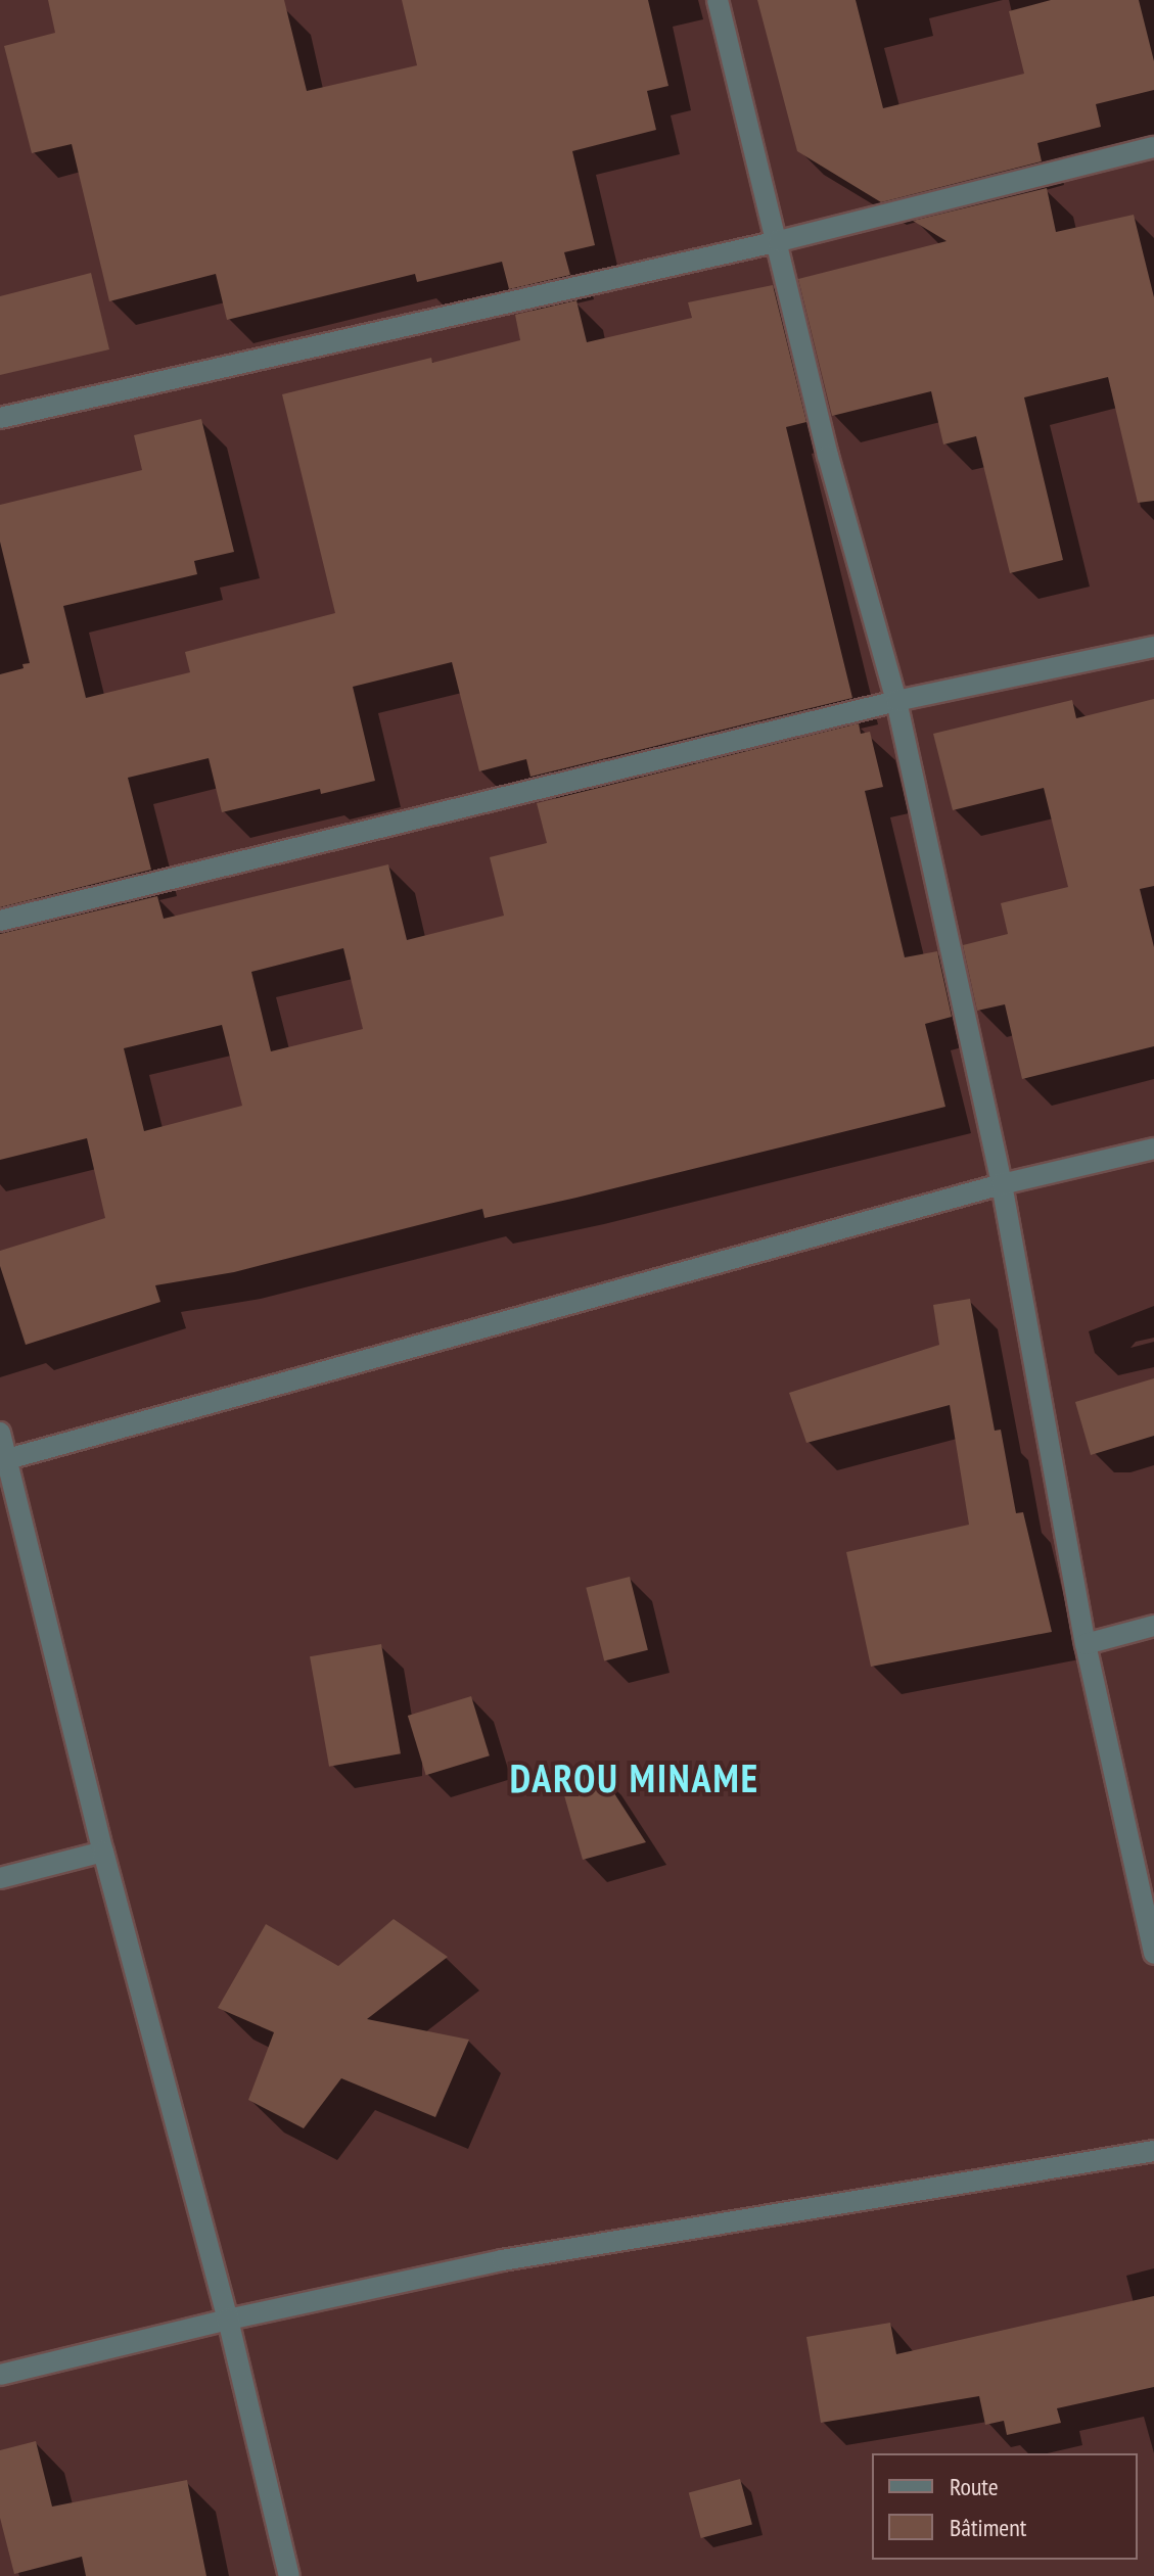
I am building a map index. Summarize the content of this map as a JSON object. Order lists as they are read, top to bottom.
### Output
{
  "districts": ["DAROU MINAME"],
  "legend": ["Route", "Bâtiment"]
}
